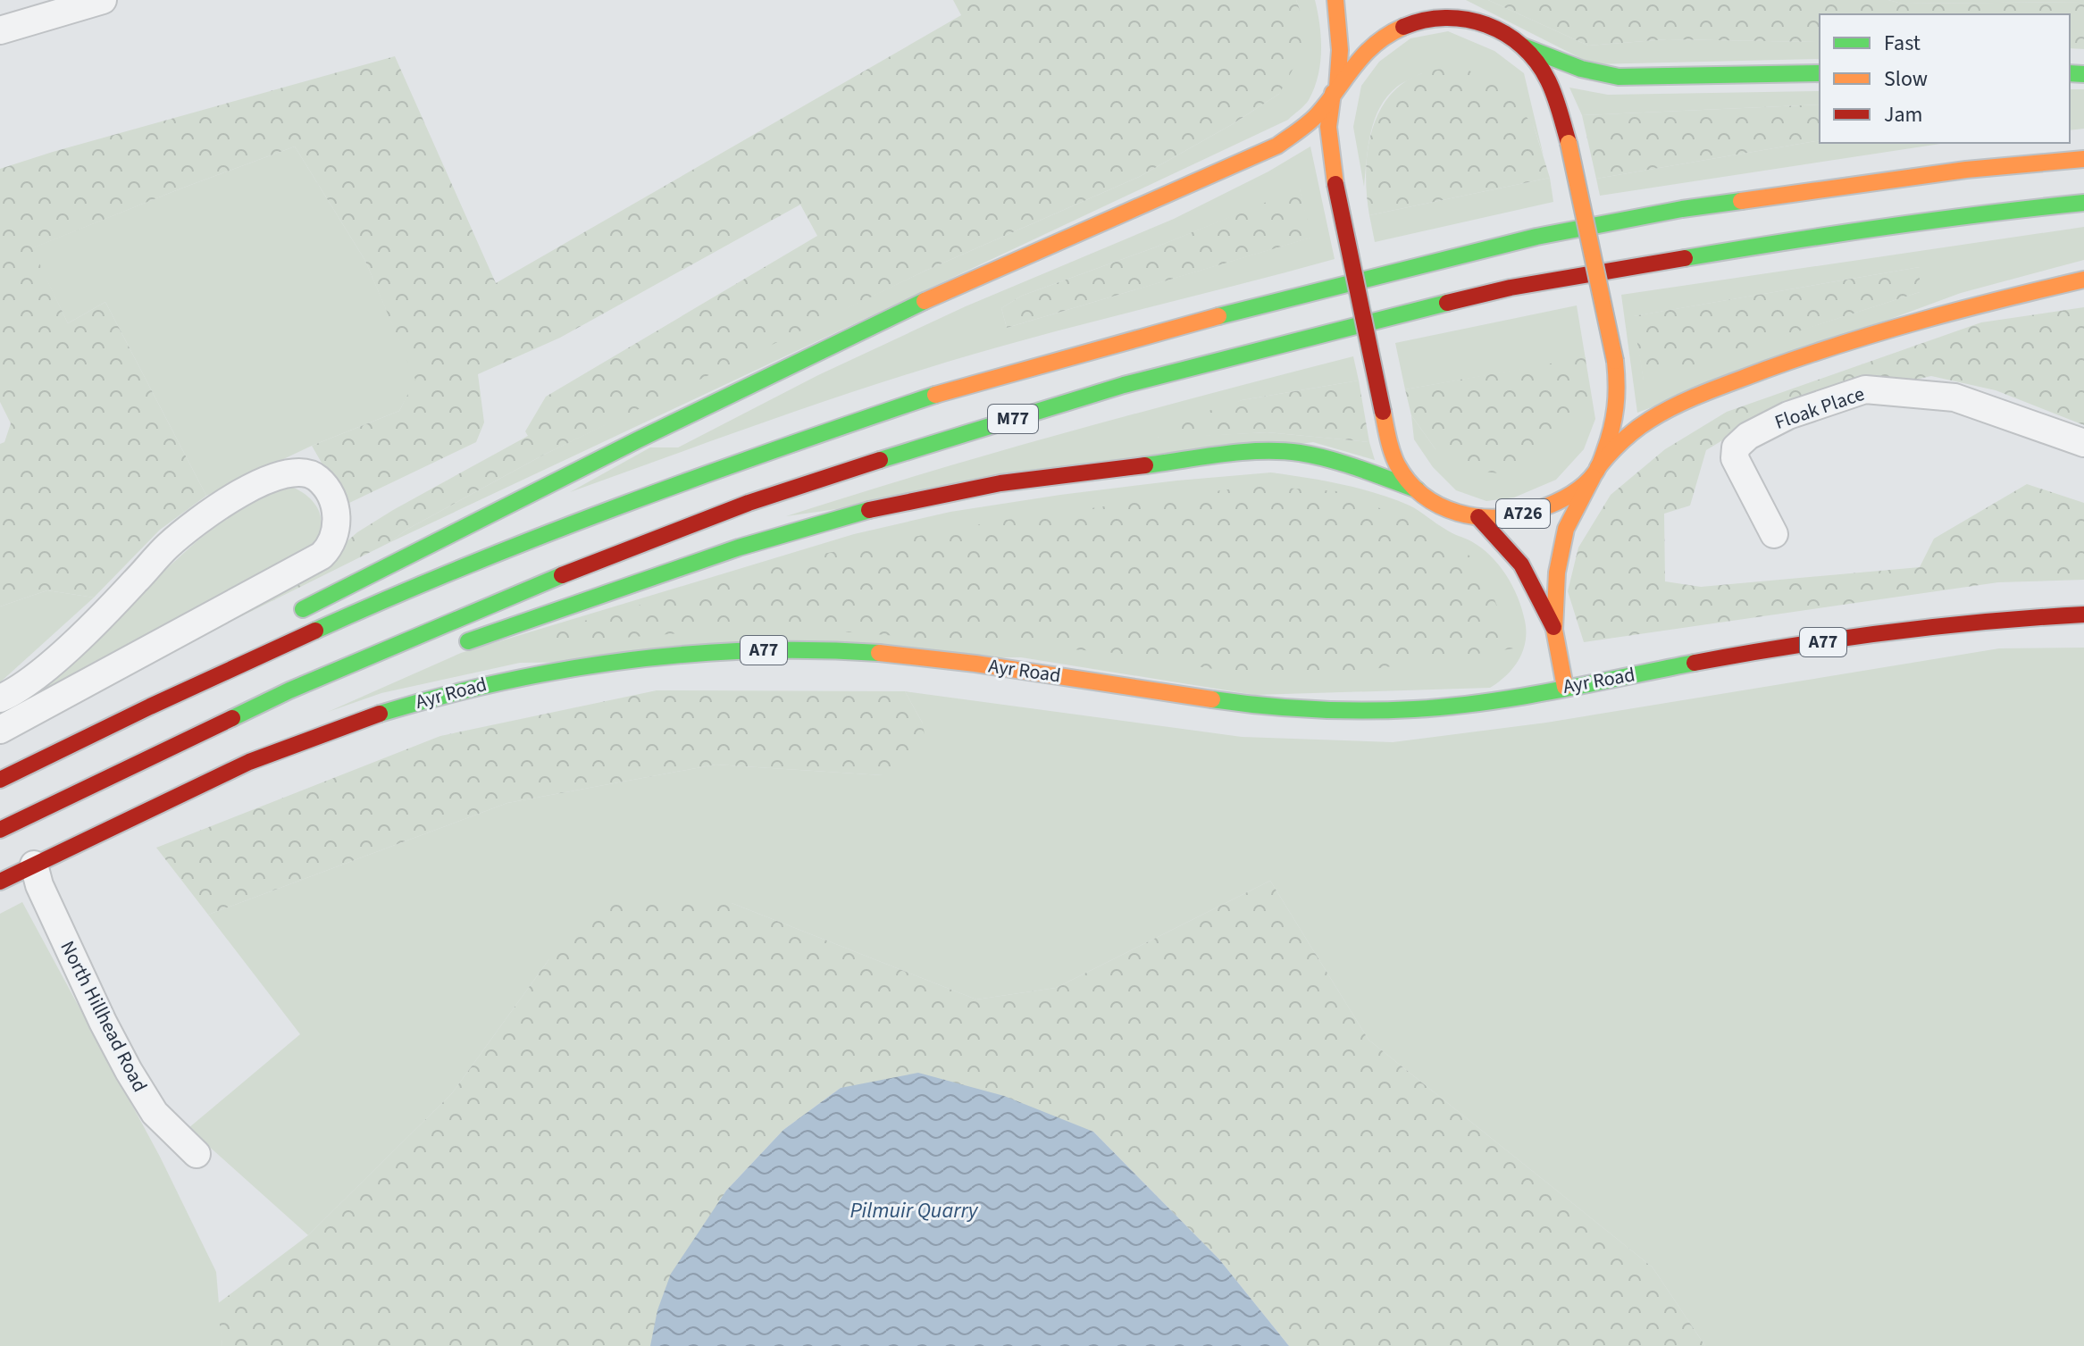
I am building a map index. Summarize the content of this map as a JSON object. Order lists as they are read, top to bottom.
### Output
{
  "streets": {
    "main road": [
      "M77",
      "A726",
      "A77",
      "Ayr Road"
    ],
    "street": ["Floak Place", "North Hillhead Road"]
  },
  "crossings": [
    ["A726", "Ayr Road"],
    ["Ayr Road", "North Hillhead Road"]
  ],
  "water": ["Pilmuir Quarry"],
  "legend": ["Fast", "Slow", "Jam"]
}
